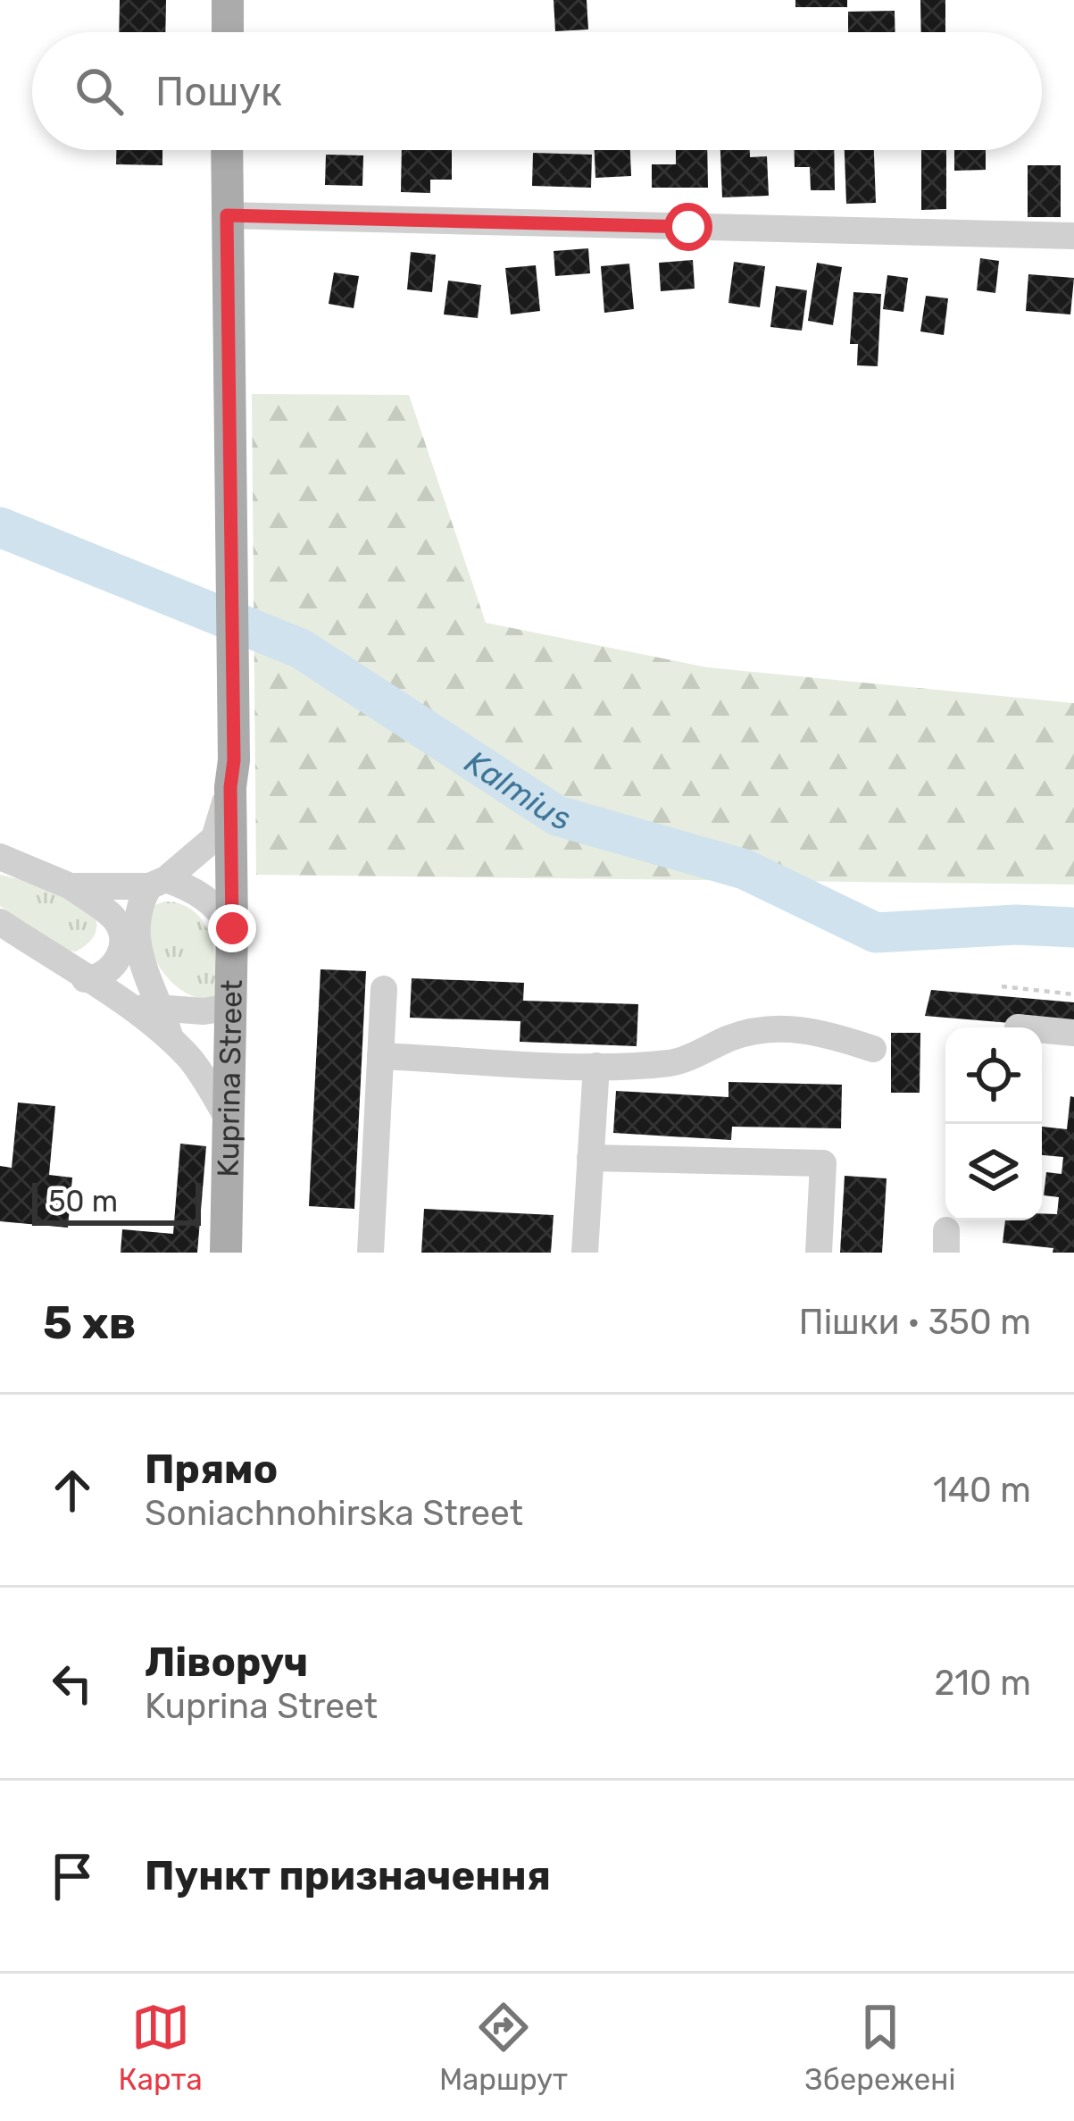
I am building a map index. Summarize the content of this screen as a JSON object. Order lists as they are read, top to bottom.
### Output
{
  "streets": {
    "main road": ["Kuprina Street"]
  },
  "water": ["Kalmius"],
  "scale_bar": "50 m",
  "page": {
    "search": "Пошук",
    "scale": "50 m",
    "heading": ["5 хв", "Пішки · 350 m"],
    "list": [
      ["Прямо", "Soniachnohirska Street", "140 m"],
      ["Ліворуч", "Kuprina Street", "210 m"],
      "Пункт призначення"
    ],
    "nav": ["Карта", "Маршрут", "Збережені"]
  }
}
